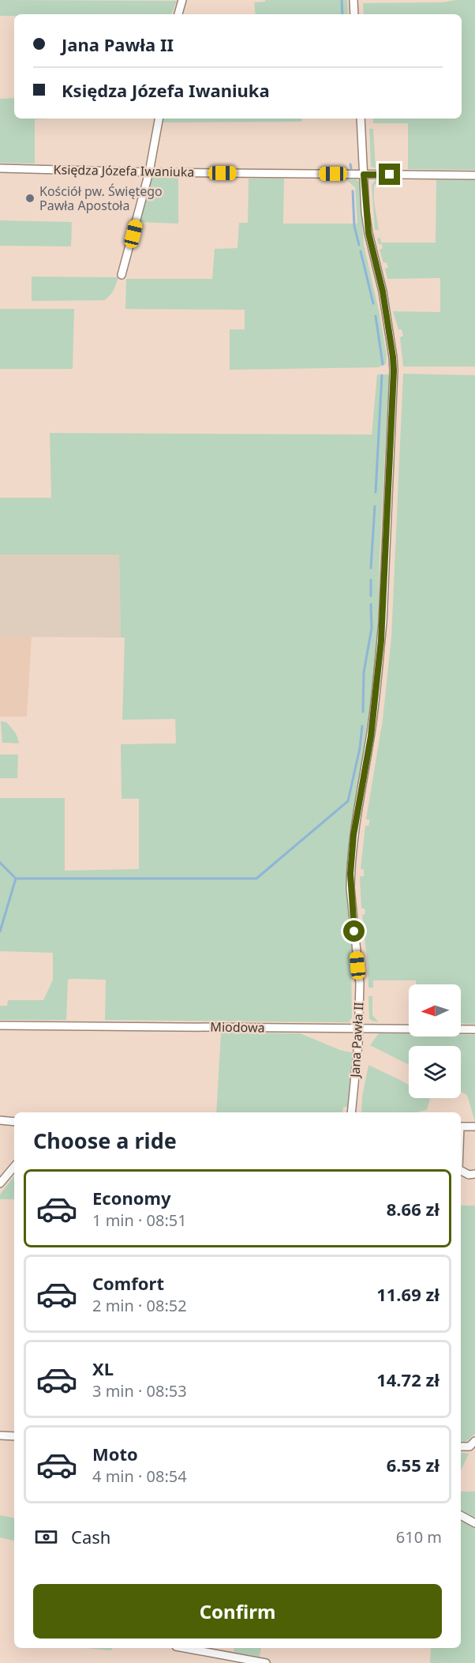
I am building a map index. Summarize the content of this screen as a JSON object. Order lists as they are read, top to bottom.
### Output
{
  "streets": {
    "street": ["Księdza Józefa Iwaniuka", "Miodowa", "Jana Pawła II"]
  },
  "crossings": [
    ["Księdza Józefa Iwaniuka", "Jana Pawła II"],
    ["Miodowa", "Jana Pawła II"]
  ],
  "places": ["Kościół pw. Świętego Pawła Apostoła"],
  "north": "left",
  "page": {
    "banner": ["Jana Pawła II", "Księdza Józefa Iwaniuka"],
    "heading": "Choose a ride",
    "list": [
      {
        "name": "Economy",
        "note": "1 min · 08:51",
        "value": "8.66 zł"
      },
      {
        "name": "Comfort",
        "note": "2 min · 08:52",
        "value": "11.69 zł"
      },
      {
        "name": "XL",
        "note": "3 min · 08:53",
        "value": "14.72 zł"
      },
      {
        "name": "Moto",
        "note": "4 min · 08:54",
        "value": "6.55 zł"
      }
    ],
    "pay": ["Cash", "610 m"],
    "buttons": "Confirm"
  }
}
